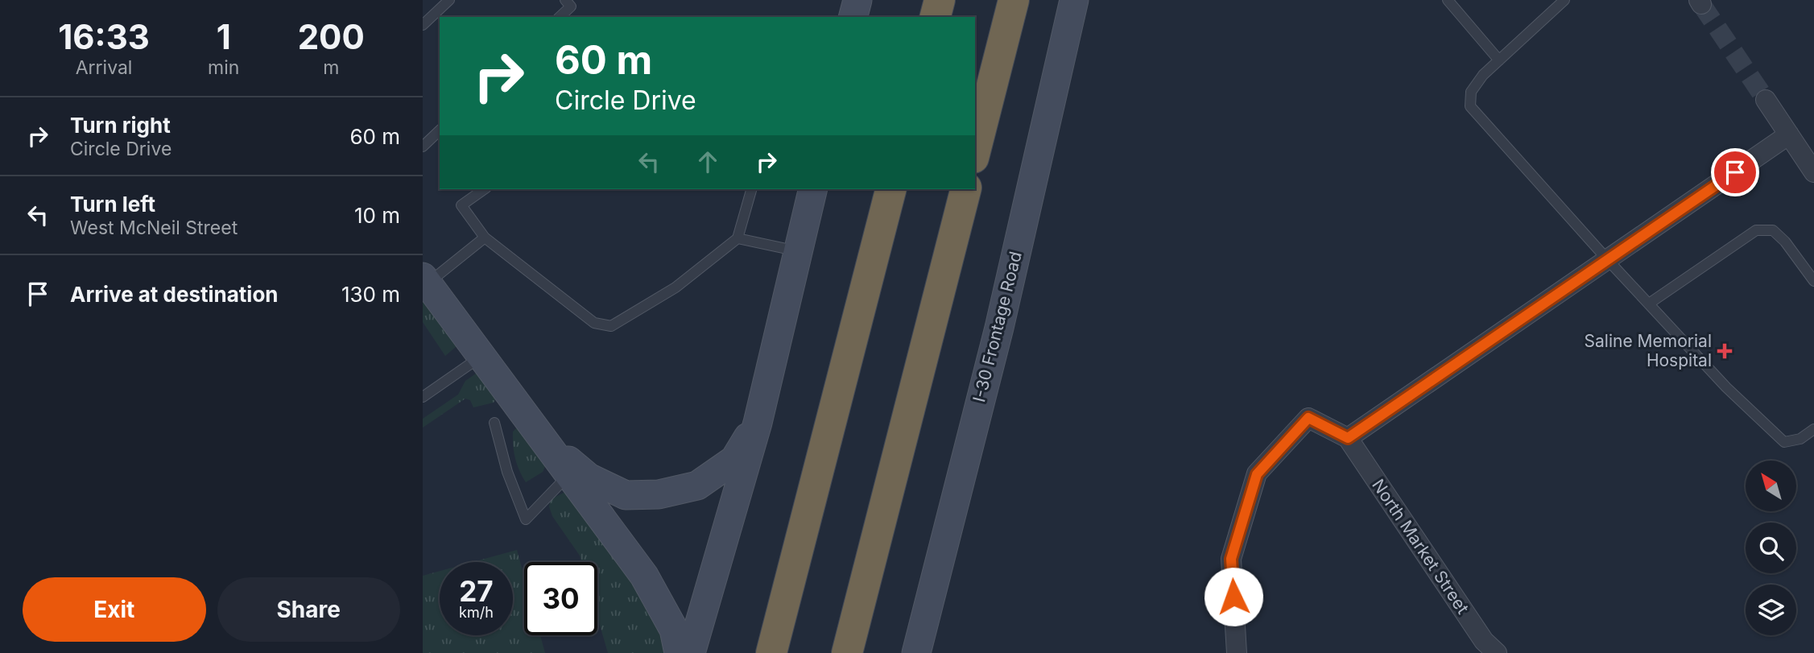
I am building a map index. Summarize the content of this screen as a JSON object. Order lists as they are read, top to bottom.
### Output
{
  "streets": {
    "main road": ["I-30 Frontage Road"],
    "street": ["North Market Street"]
  },
  "places": {
    "health": ["Saline Memorial Hospital"]
  },
  "north": "top left",
  "page": {
    "eta": [
      "16:33",
      "Arrival",
      "1",
      "min",
      "200",
      "m"
    ],
    "turn": ["60 m", "Circle Drive"],
    "list": [
      {
        "name": "Turn right",
        "note": "Circle Drive",
        "value": "60 m"
      },
      {
        "name": "Turn left",
        "note": "West McNeil Street",
        "value": "10 m"
      },
      {
        "name": "Arrive at destination",
        "value": "130 m"
      }
    ],
    "speed": "27 km/h",
    "limit": "30",
    "buttons": ["Exit", "Share"]
  }
}
